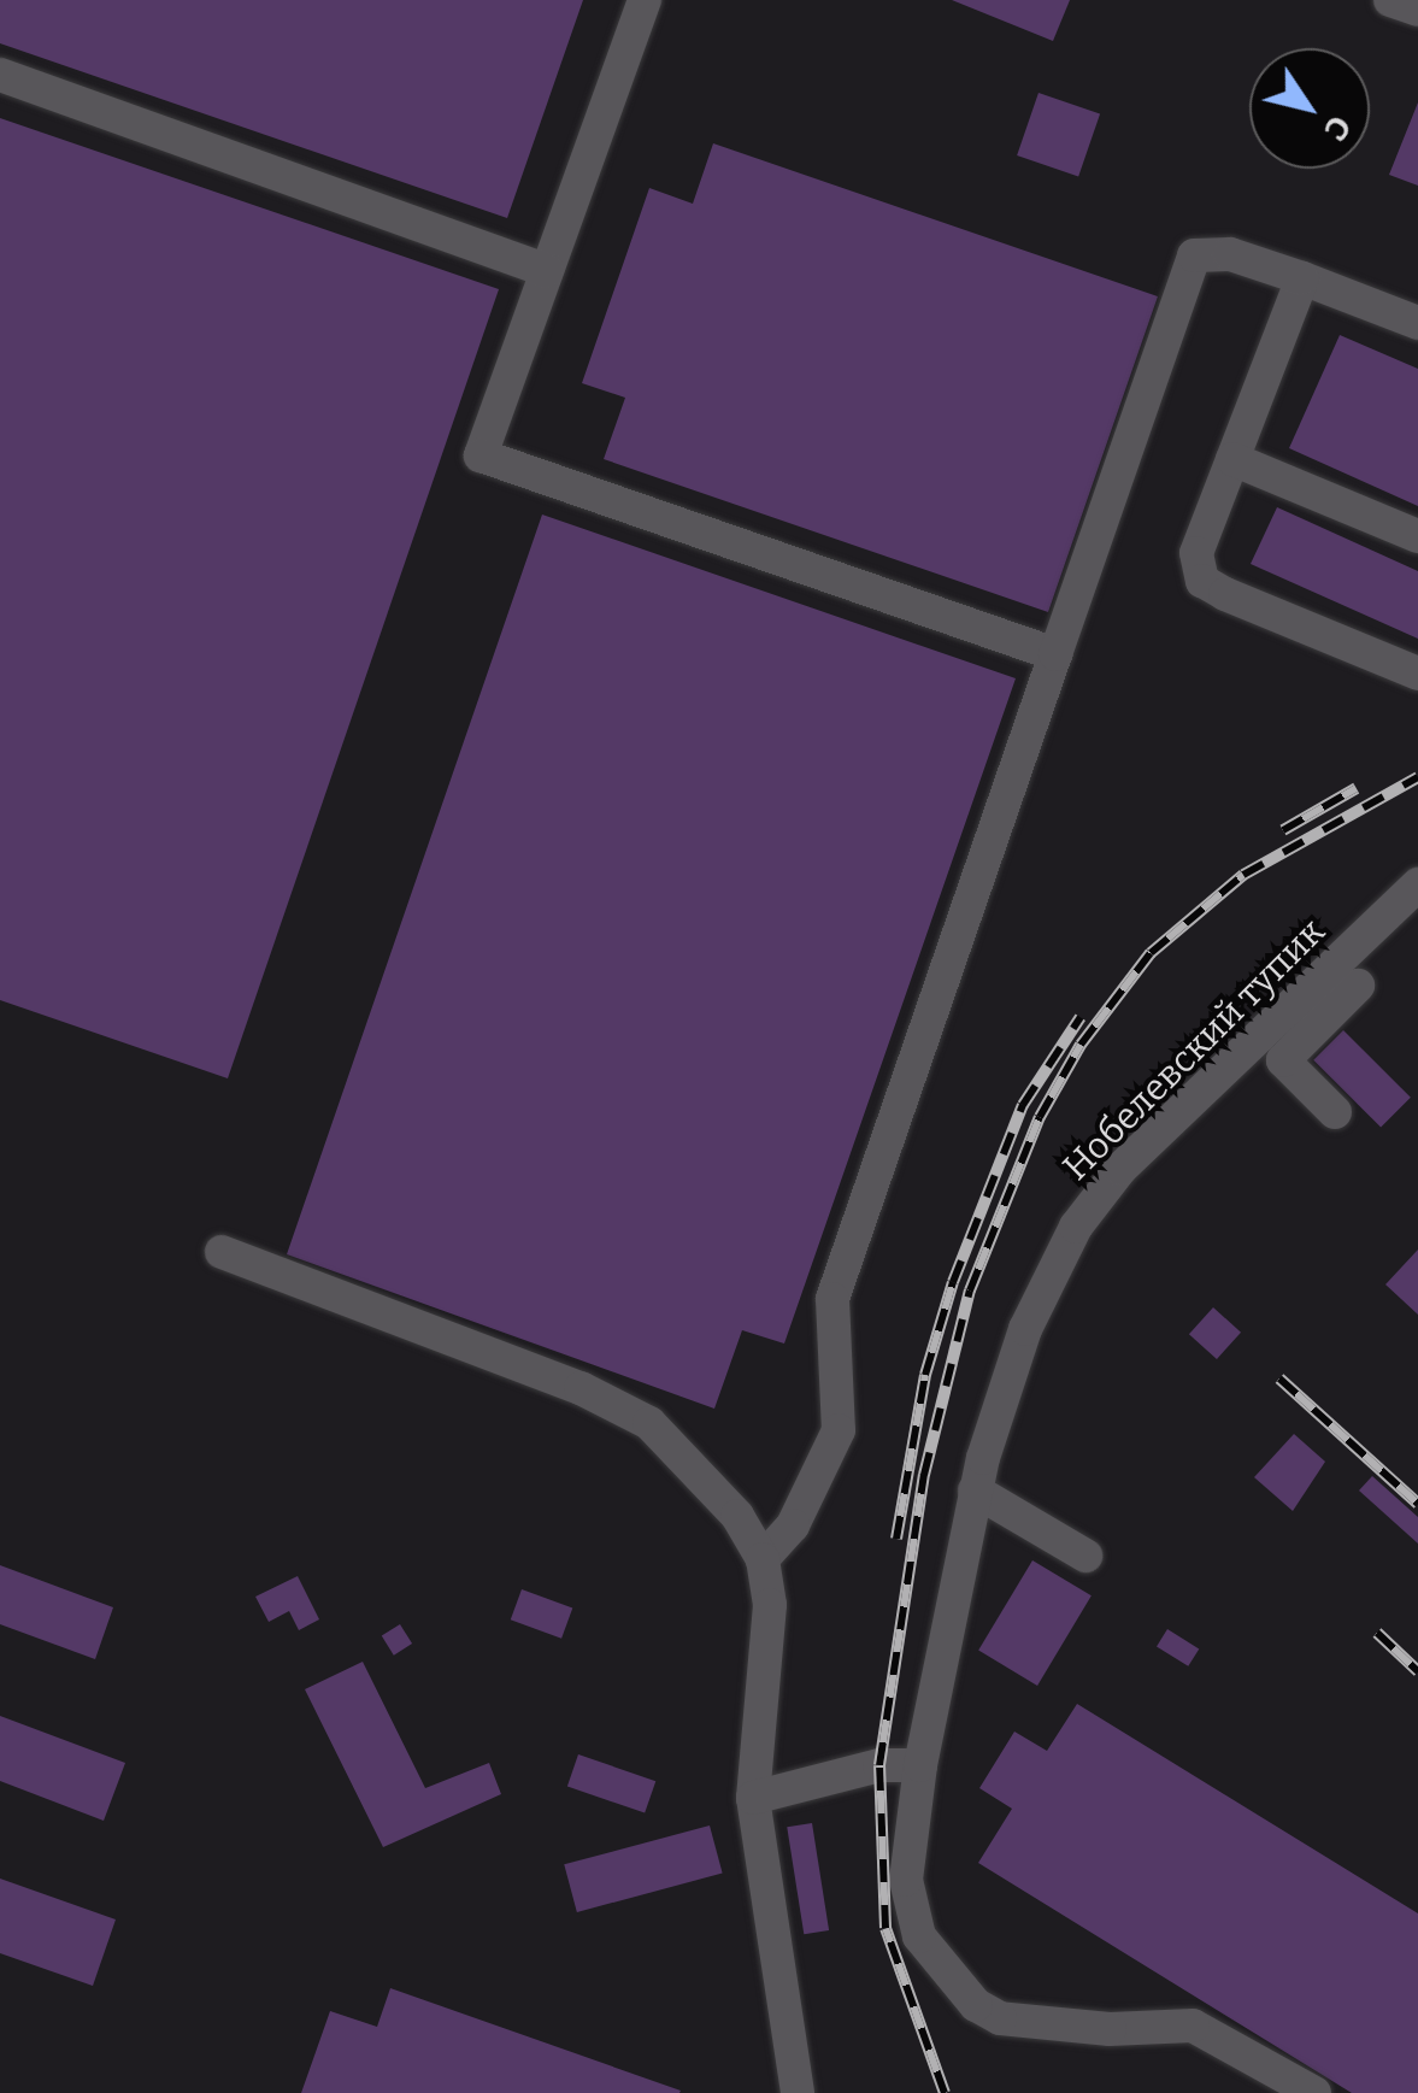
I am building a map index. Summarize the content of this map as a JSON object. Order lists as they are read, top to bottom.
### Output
{
  "streets": {
    "street": ["Нобелевский тупик"]
  },
  "north": "bottom right"
}
